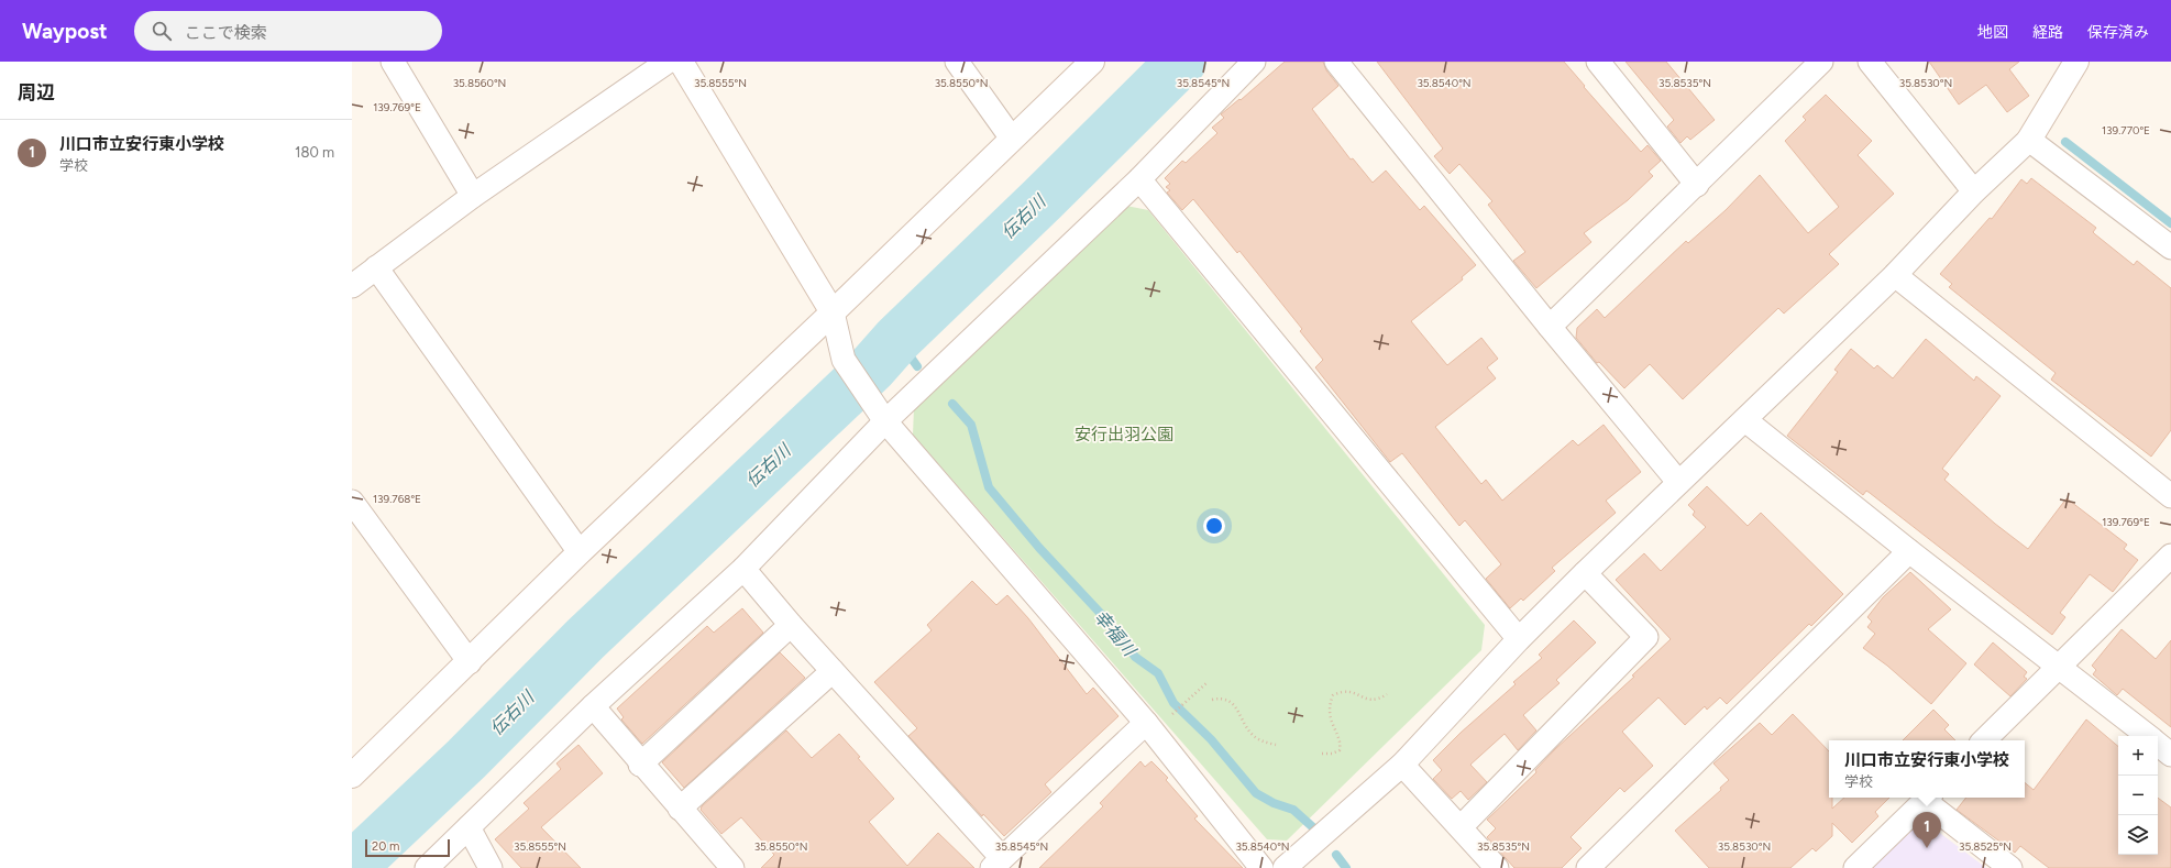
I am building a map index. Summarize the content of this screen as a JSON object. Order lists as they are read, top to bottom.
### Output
{
  "water": ["伝右川", "幸福川"],
  "parks": ["安行出羽公園"],
  "scale_bar": "20 m",
  "page": {
    "header": "Waypost",
    "search": "ここで検索",
    "nav": ["地図", "経路", "保存済み"],
    "heading": "周辺",
    "list": [
      {
        "mark": "1",
        "name": "川口市立安行東小学校",
        "note": "学校",
        "value": "180 m"
      }
    ],
    "map_buttons": ["+", "−"],
    "popup": ["川口市立安行東小学校", "学校"],
    "pins": "1",
    "scale": "20 m"
  },
  "coordinates": [
    "35.8560°N",
    "35.8555°N",
    "35.8550°N",
    "35.8545°N",
    "35.8540°N",
    "35.8535°N",
    "35.8530°N",
    "139.769°E",
    "139.770°E",
    "139.768°E",
    "35.8525°N"
  ]
}
